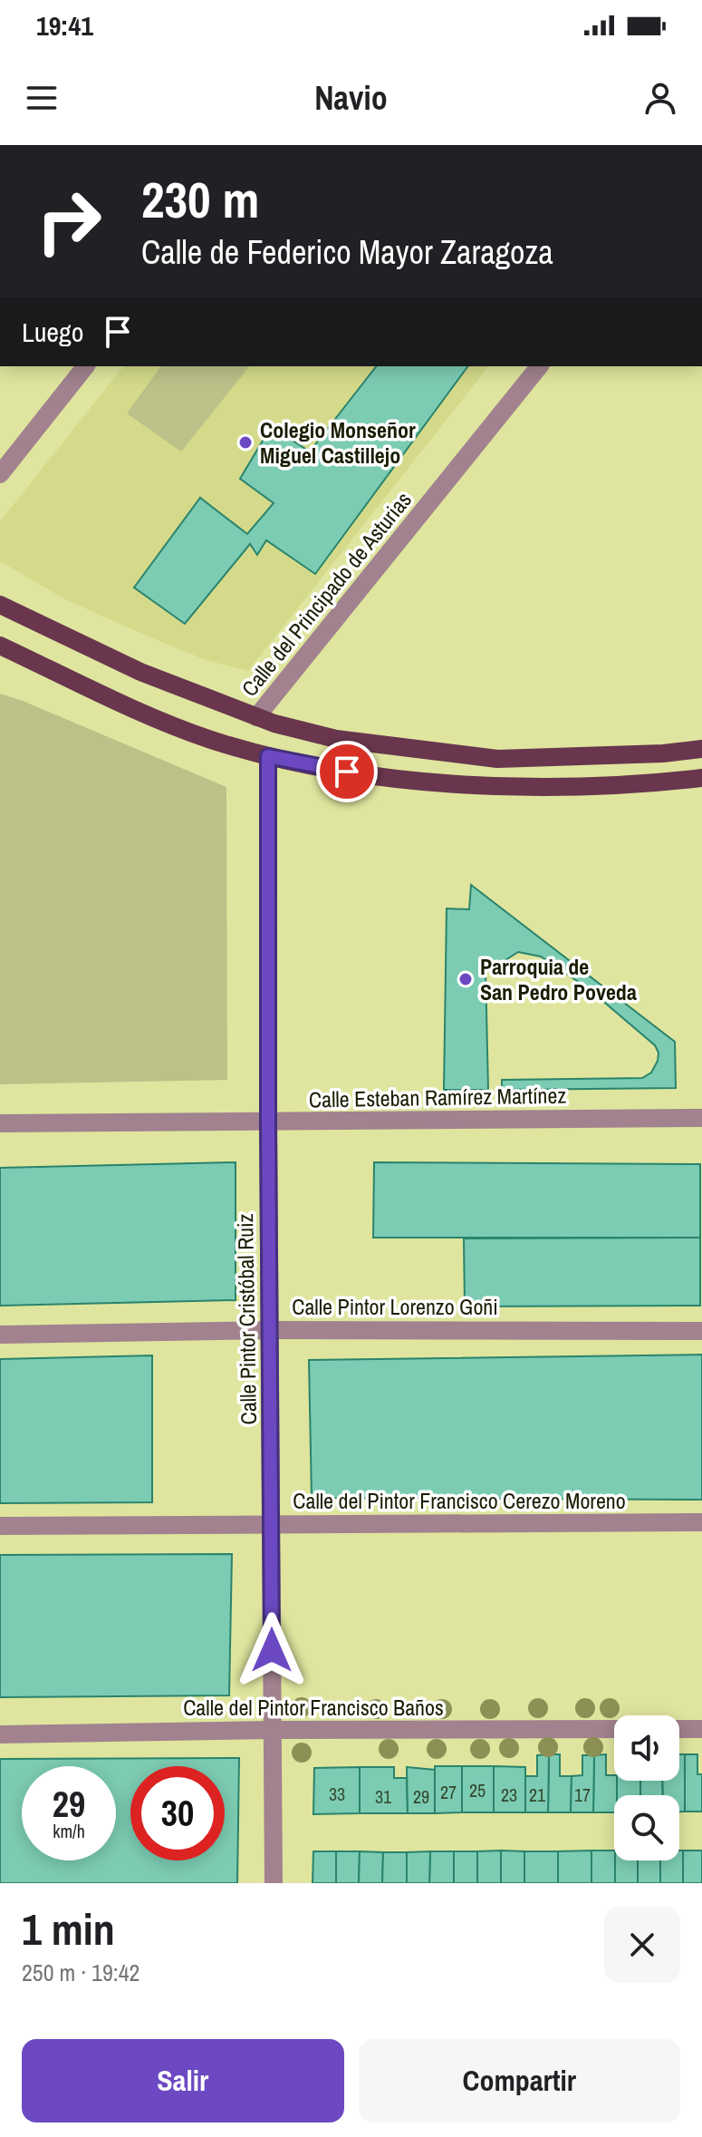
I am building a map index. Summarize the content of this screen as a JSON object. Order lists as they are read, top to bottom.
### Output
{
  "streets": {
    "street": [
      "Calle del Principado de Asturias",
      "Calle Esteban Ramírez Martínez",
      "Calle Pintor Lorenzo Goñi",
      "Calle Pintor Cristóbal Ruiz",
      "Calle del Pintor Francisco Cerezo Moreno",
      "Calle del Pintor Francisco Baños"
    ]
  },
  "crossings": [
    ["Calle Esteban Ramírez Martínez", "Calle Pintor Cristóbal Ruiz"],
    ["Calle Pintor Lorenzo Goñi", "Calle Pintor Cristóbal Ruiz"],
    ["Calle Pintor Cristóbal Ruiz", "Calle del Pintor Francisco Cerezo Moreno"],
    ["Calle Pintor Cristóbal Ruiz", "Calle del Pintor Francisco Baños"]
  ],
  "places": ["Colegio Monseñor Miguel Castillejo", "Parroquia de San Pedro Poveda"],
  "house_numbers": [
    "25",
    "27",
    "33",
    "23",
    "21",
    "17",
    "31",
    "29"
  ],
  "page": {
    "status": "19:41",
    "header": "Navio",
    "turn": ["230 m", "Calle de Federico Mayor Zaragoza"],
    "then": "Luego",
    "speed": "29 km/h",
    "limit": "30",
    "heading": ["1 min", "250 m · 19:42"],
    "buttons": ["Salir", "Compartir"]
  }
}
